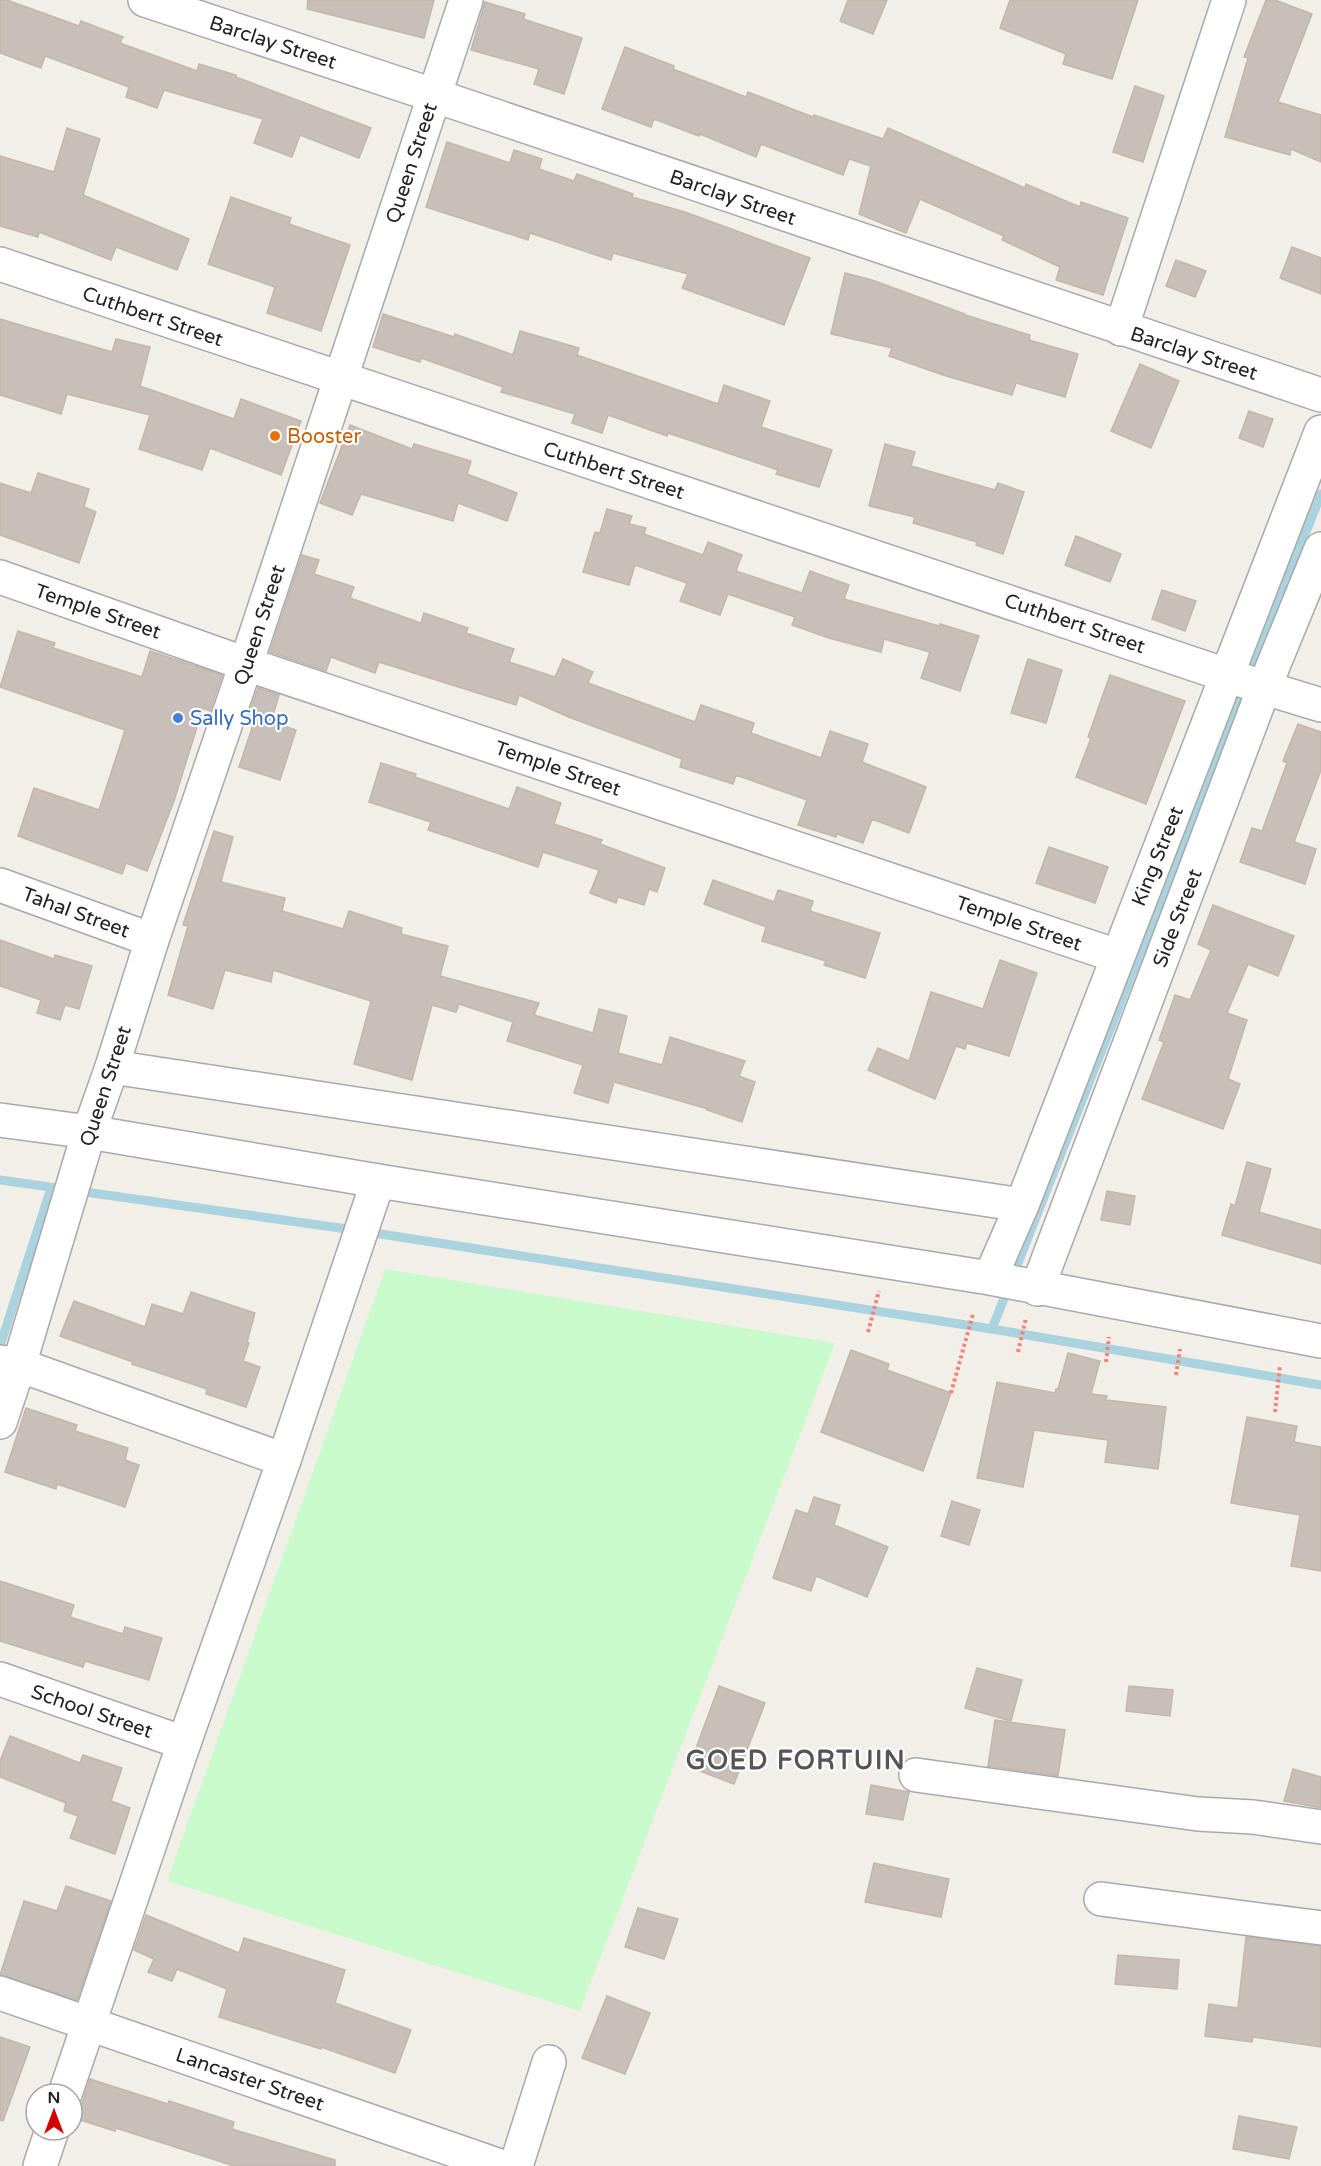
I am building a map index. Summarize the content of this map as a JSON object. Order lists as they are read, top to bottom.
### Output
{
  "streets": {
    "street": [
      "Barclay Street",
      "Queen Street",
      "Cuthbert Street",
      "Temple Street",
      "King Street",
      "Tahal Street",
      "Side Street",
      "School Street",
      "Lancaster Street"
    ]
  },
  "crossings": [
    ["Barclay Street", "Queen Street"],
    ["Queen Street", "Cuthbert Street"],
    ["Queen Street", "Temple Street"],
    ["Queen Street", "Tahal Street"],
    ["Cuthbert Street", "King Street"],
    ["Cuthbert Street", "Side Street"],
    ["Temple Street", "King Street"],
    ["King Street", "Side Street"]
  ],
  "districts": ["GOED FORTUIN"],
  "places": ["Booster", "Sally Shop"],
  "north": "top"
}
